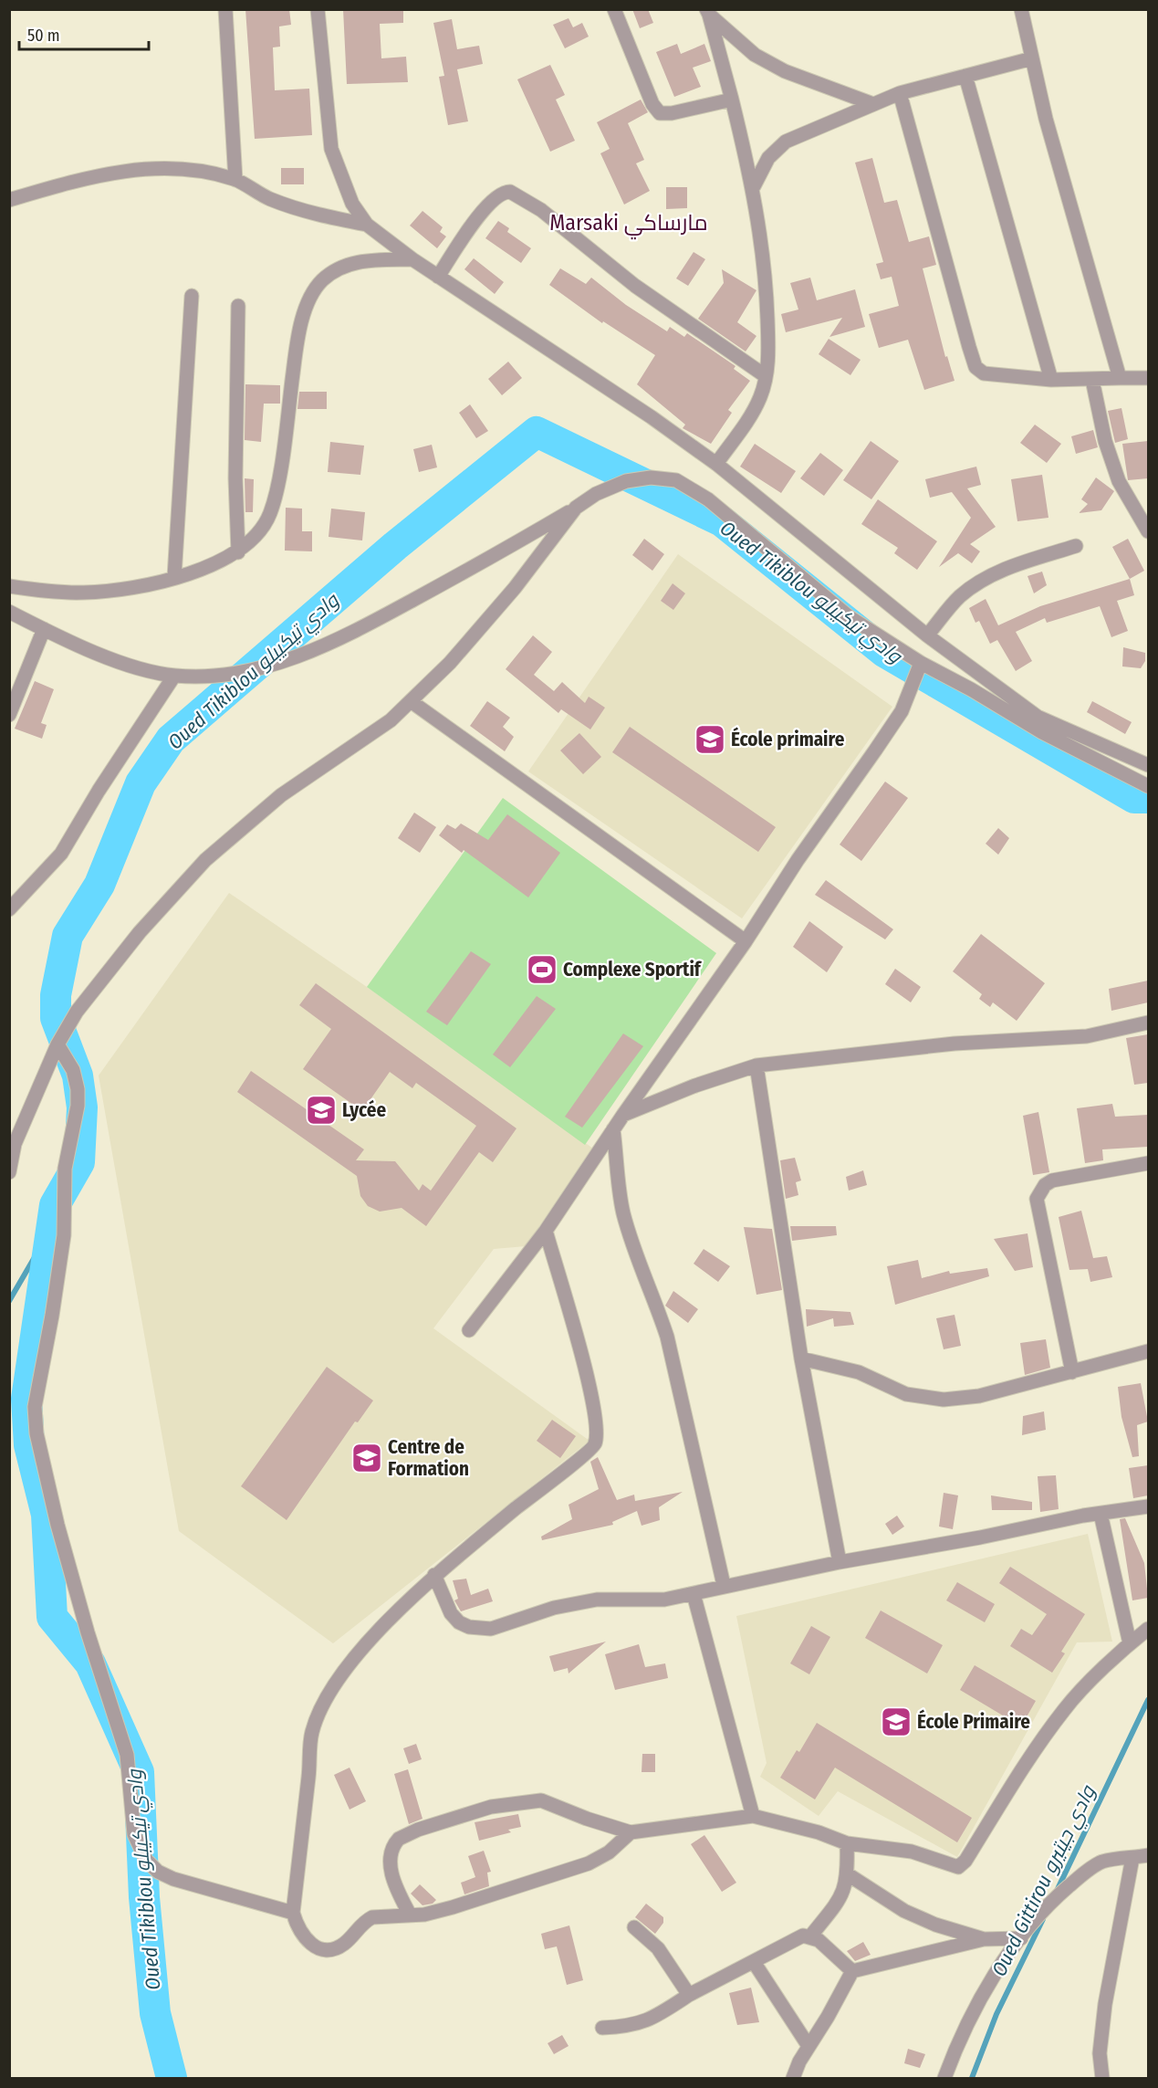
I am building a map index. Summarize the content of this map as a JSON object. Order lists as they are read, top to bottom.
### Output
{
  "districts": ["Marsaki مارساكي"],
  "water": ["Oued Tikiblou وادي تيكيبلو", "Oued Gittirou وادي جيتيرو"],
  "places": {
    "school or university": [
      "École primaire",
      "Lycée",
      "Centre de Formation",
      "École Primaire"
    ],
    "sports": ["Complexe Sportif"]
  },
  "scale_bar": "50 m"
}
